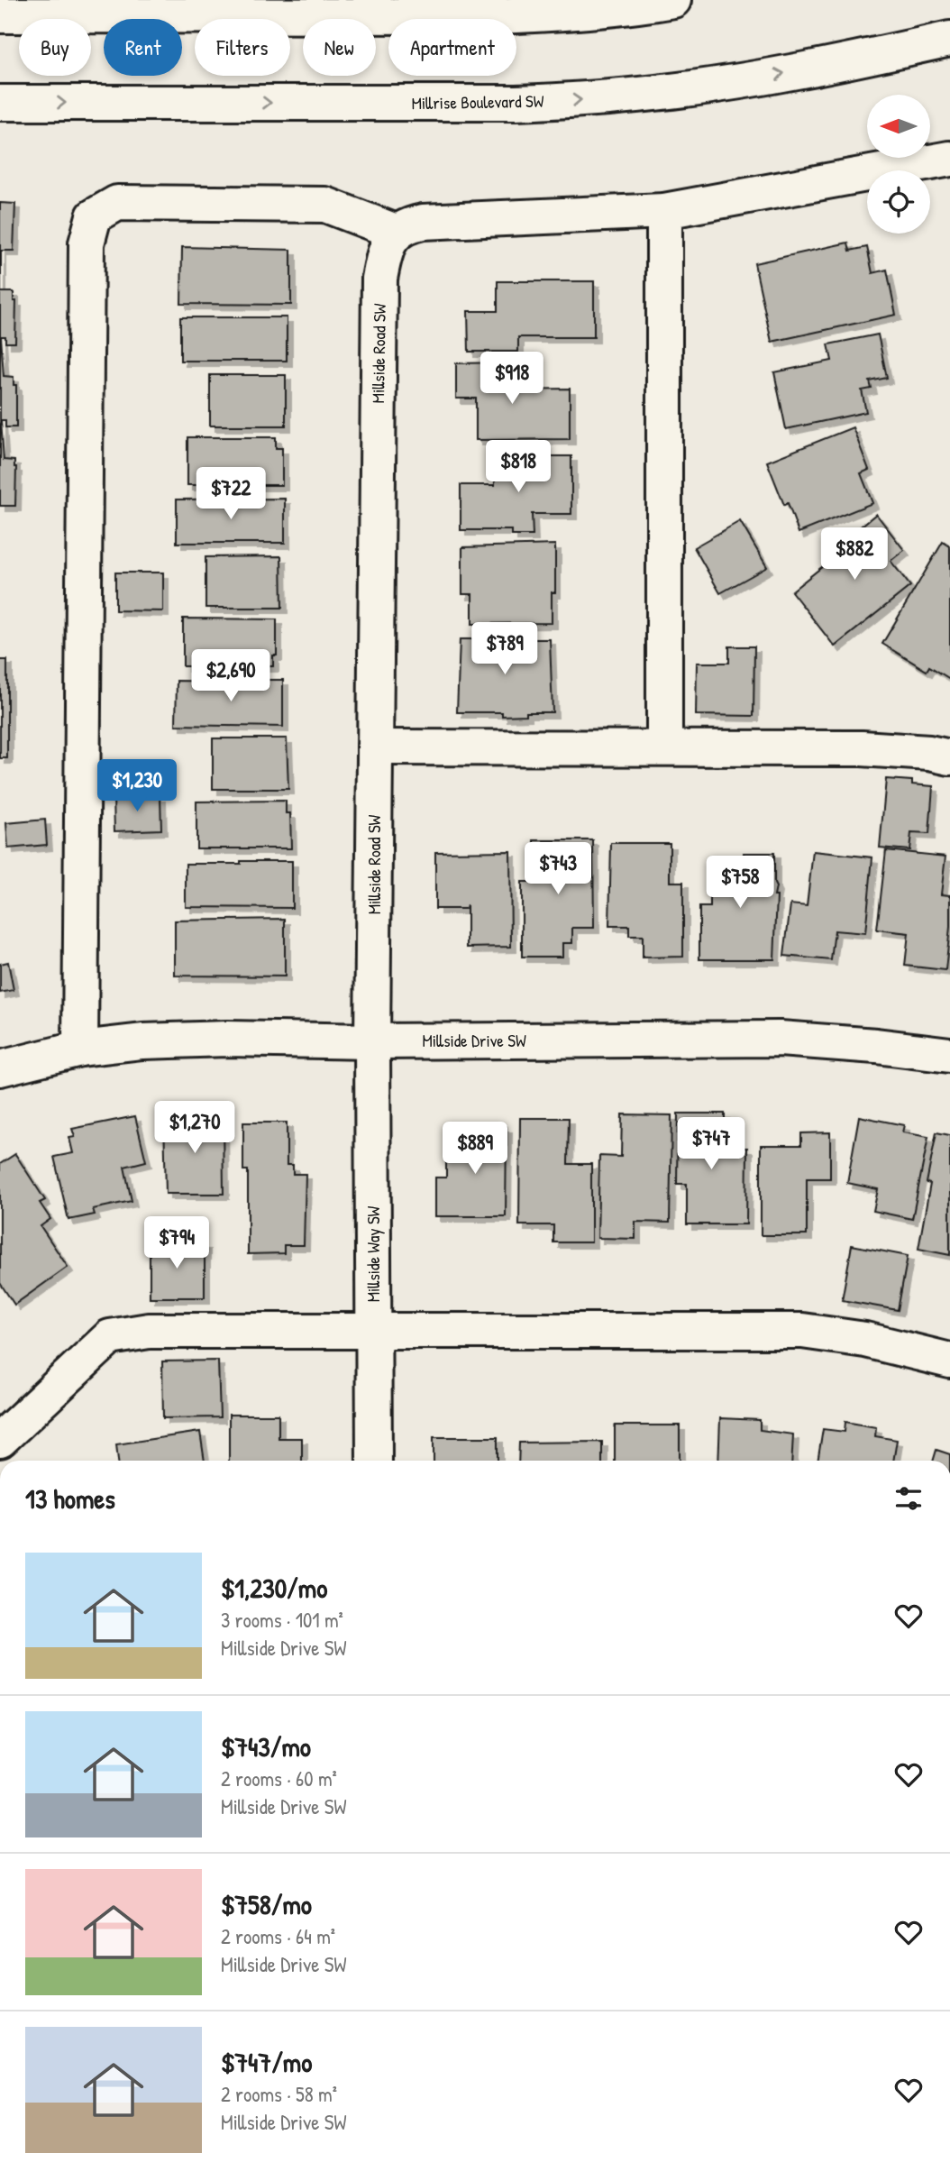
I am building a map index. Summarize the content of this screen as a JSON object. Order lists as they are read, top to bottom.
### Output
{
  "streets": {
    "street": [
      "Millrise Boulevard SW",
      "Millside Road SW",
      "Millside Drive SW",
      "Millside Way SW"
    ]
  },
  "crossings": [
    ["Millside Road SW", "Millside Drive SW"],
    ["Millside Road SW", "Millside Way SW"],
    ["Millside Drive SW", "Millside Way SW"]
  ],
  "north": "left",
  "page": {
    "chip": [
      "Buy",
      "Rent",
      "Filters",
      "New",
      "Apartment"
    ],
    "price": [
      "$918",
      "$818",
      "$722",
      "$882",
      "$789",
      "$2,690",
      "$1,230",
      "$743",
      "$758",
      "$1,270",
      "$747",
      "$889",
      "$794"
    ],
    "heading": "13 homes",
    "list": [
      {
        "name": "$1,230/mo",
        "note": "3 rooms · 101 m² · Millside Drive SW"
      },
      {
        "name": "$743/mo",
        "note": "2 rooms · 60 m² · Millside Drive SW"
      },
      {
        "name": "$758/mo",
        "note": "2 rooms · 64 m² · Millside Drive SW"
      },
      {
        "name": "$747/mo",
        "note": "2 rooms · 58 m² · Millside Drive SW"
      }
    ]
  }
}
